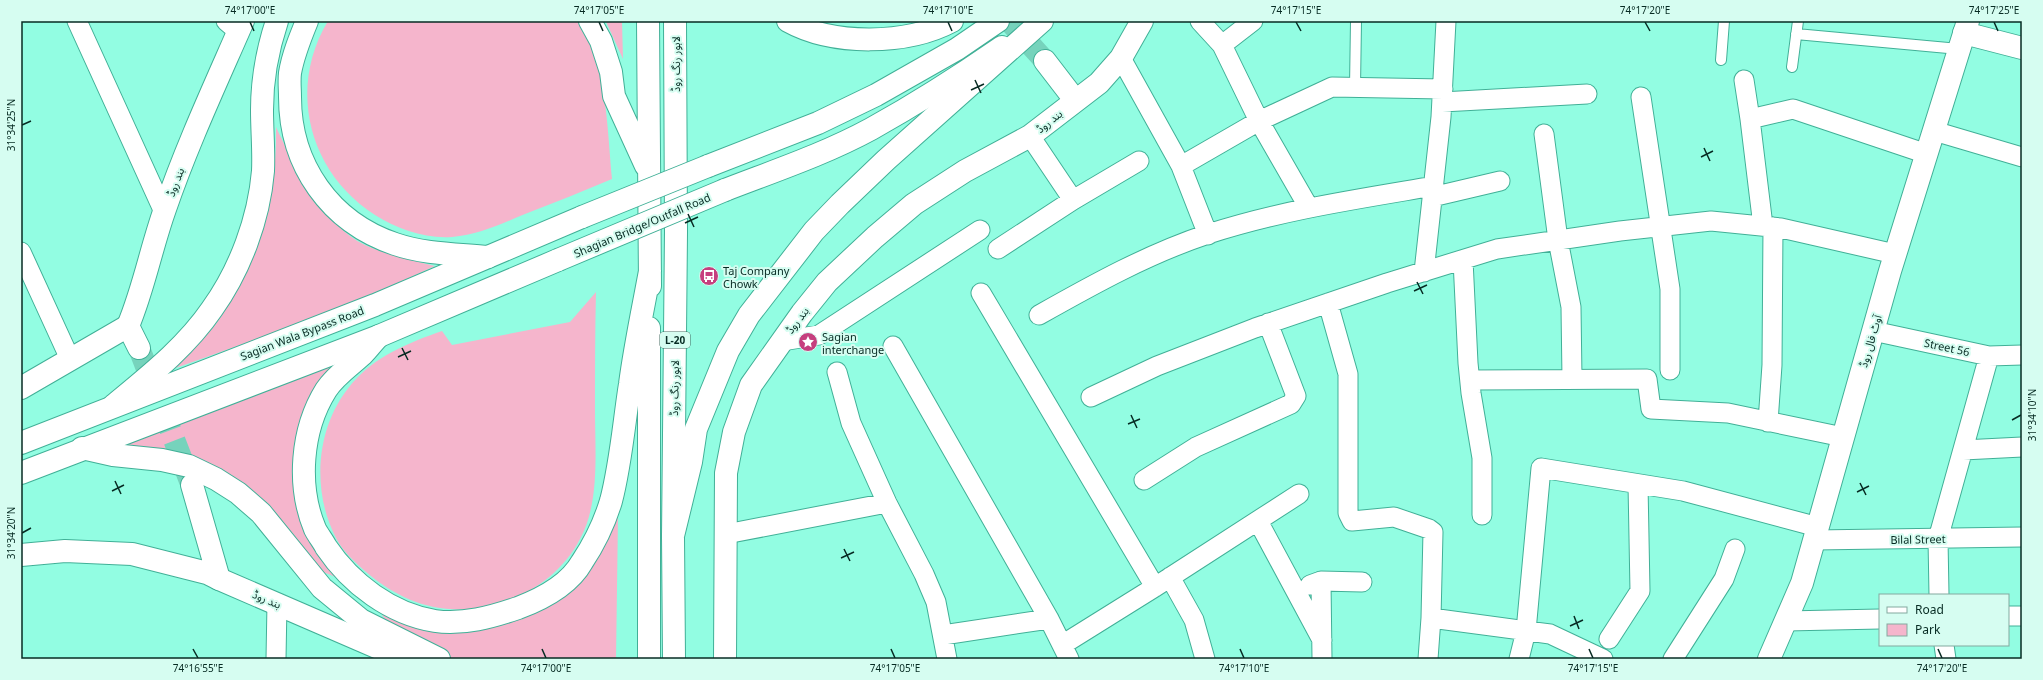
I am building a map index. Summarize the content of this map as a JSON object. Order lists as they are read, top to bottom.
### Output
{
  "streets": {
    "main road": [
      "لاہور رنگ روڈ",
      "بند روڈ",
      "Shagian Bridge/Outfall Road",
      "Sagian Wala Bypass Road",
      "L-20",
      "آوٹ فال روڈ"
    ],
    "street": ["Street 56", "Bilal Street"]
  },
  "crossings": [
    ["آوٹ فال روڈ", "Street 56"],
    ["آوٹ فال روڈ", "Bilal Street"]
  ],
  "places": {
    "bus stop": ["Taj Company Chowk"],
    "place": ["Sagian interchange"]
  },
  "legend": ["Road", "Park"],
  "coordinates": [
    "74°17'00\"E",
    "74°17'05\"E",
    "74°17'10\"E",
    "74°17'15\"E",
    "74°17'20\"E",
    "74°17'25\"E",
    "31°34'25\"N",
    "31°34'10\"N",
    "31°34'20\"N",
    "74°16'55\"E"
  ]
}
